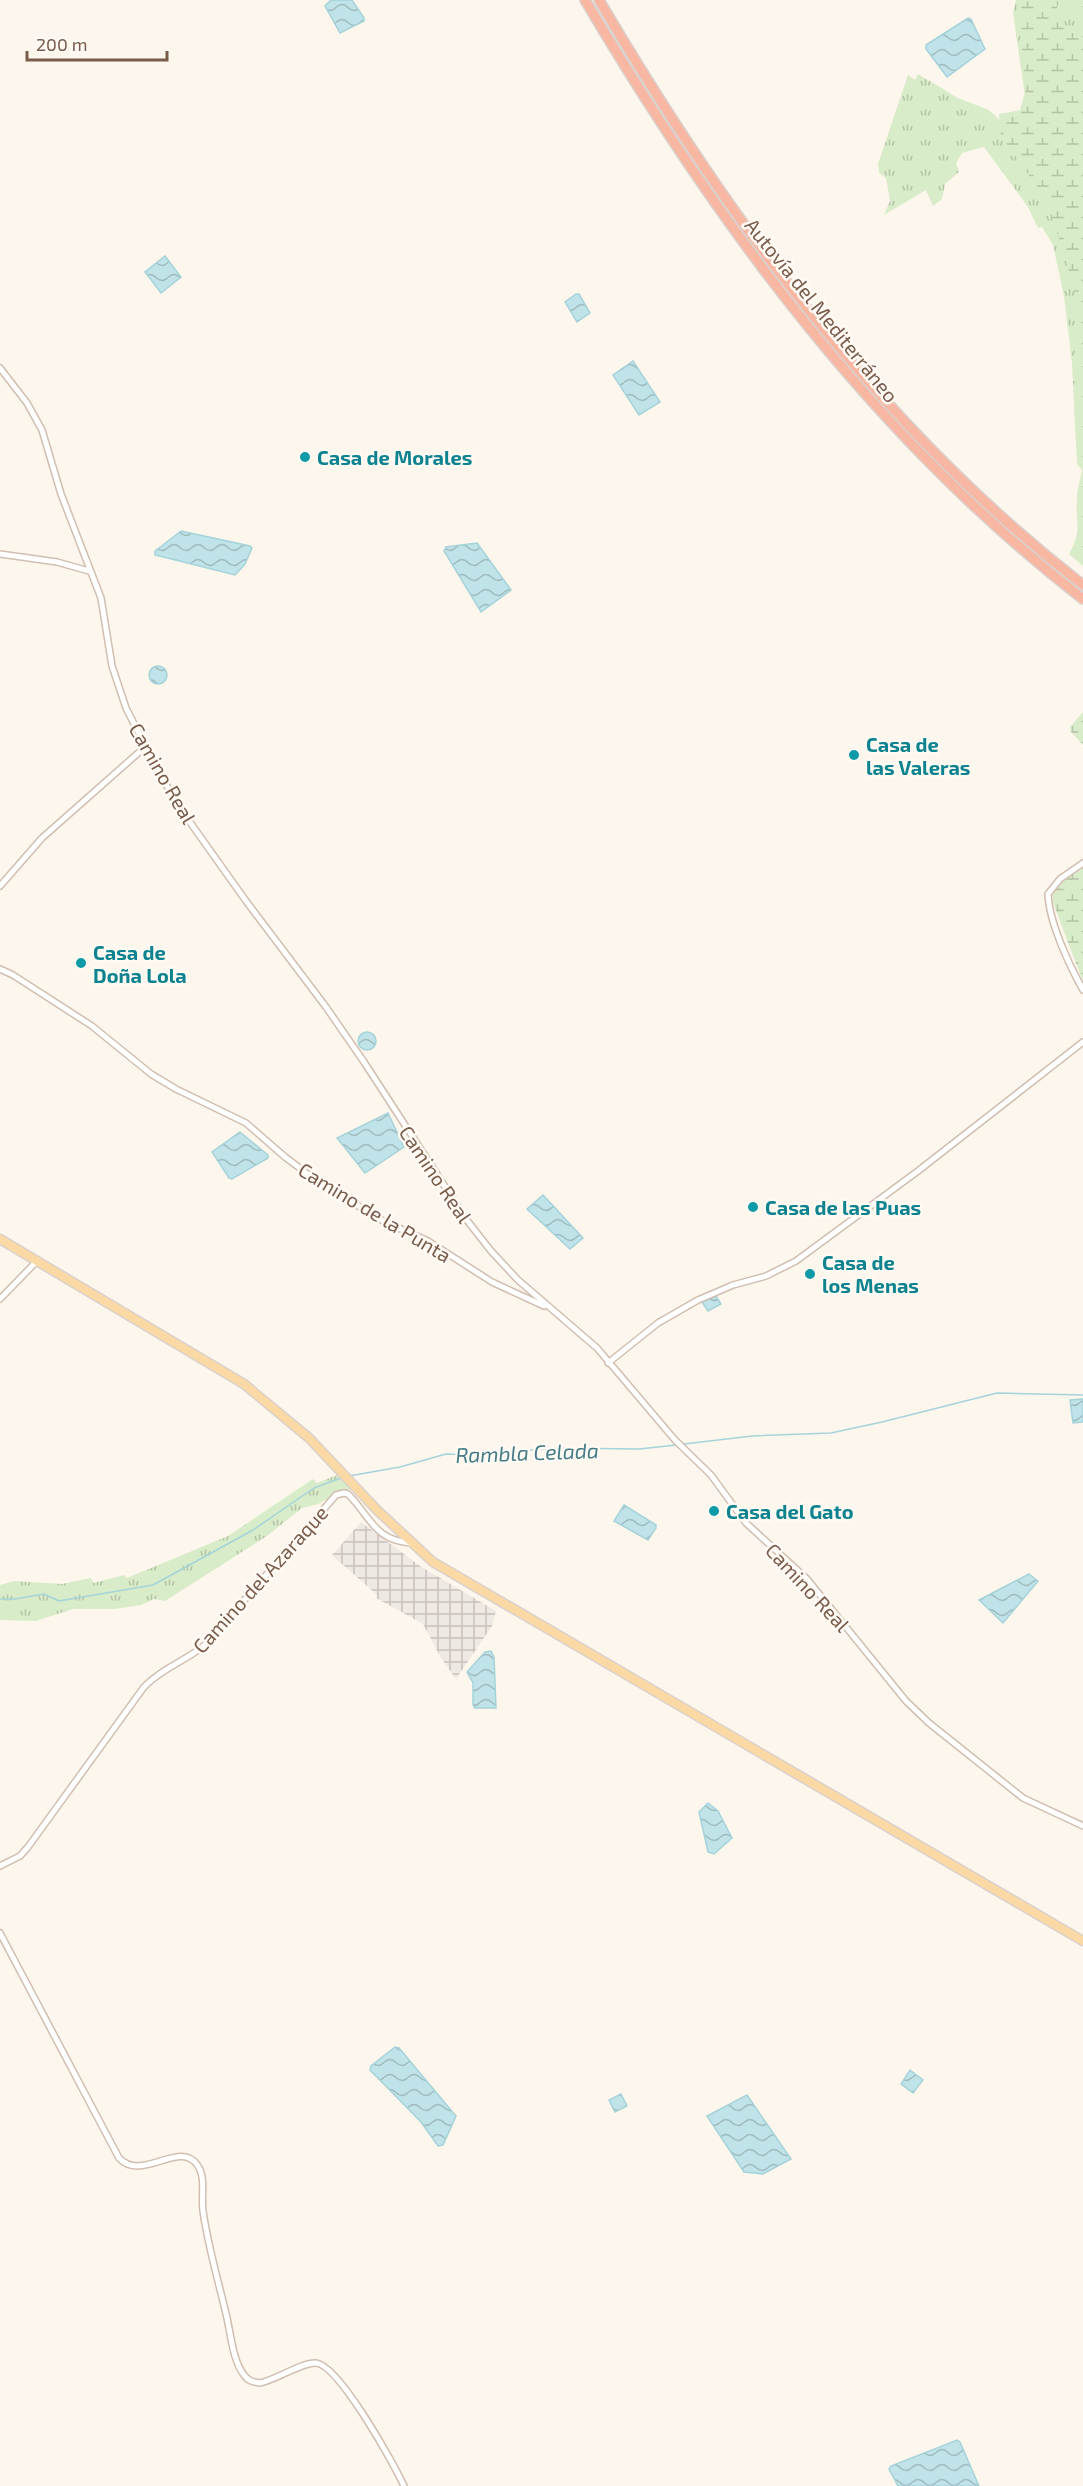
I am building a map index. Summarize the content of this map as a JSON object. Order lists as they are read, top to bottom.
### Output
{
  "streets": {
    "highway": ["Autovía del Mediterráneo"],
    "street": ["Camino Real", "Camino de la Punta", "Camino del Azaraque"]
  },
  "crossings": [
    ["Camino Real", "Camino de la Punta"]
  ],
  "water": ["Rambla Celada"],
  "places": [
    "Casa de Morales",
    "Casa de las Valeras",
    "Casa de Doña Lola",
    "Casa de las Puas",
    "Casa de los Menas",
    "Casa del Gato"
  ],
  "scale_bar": "200 m"
}
